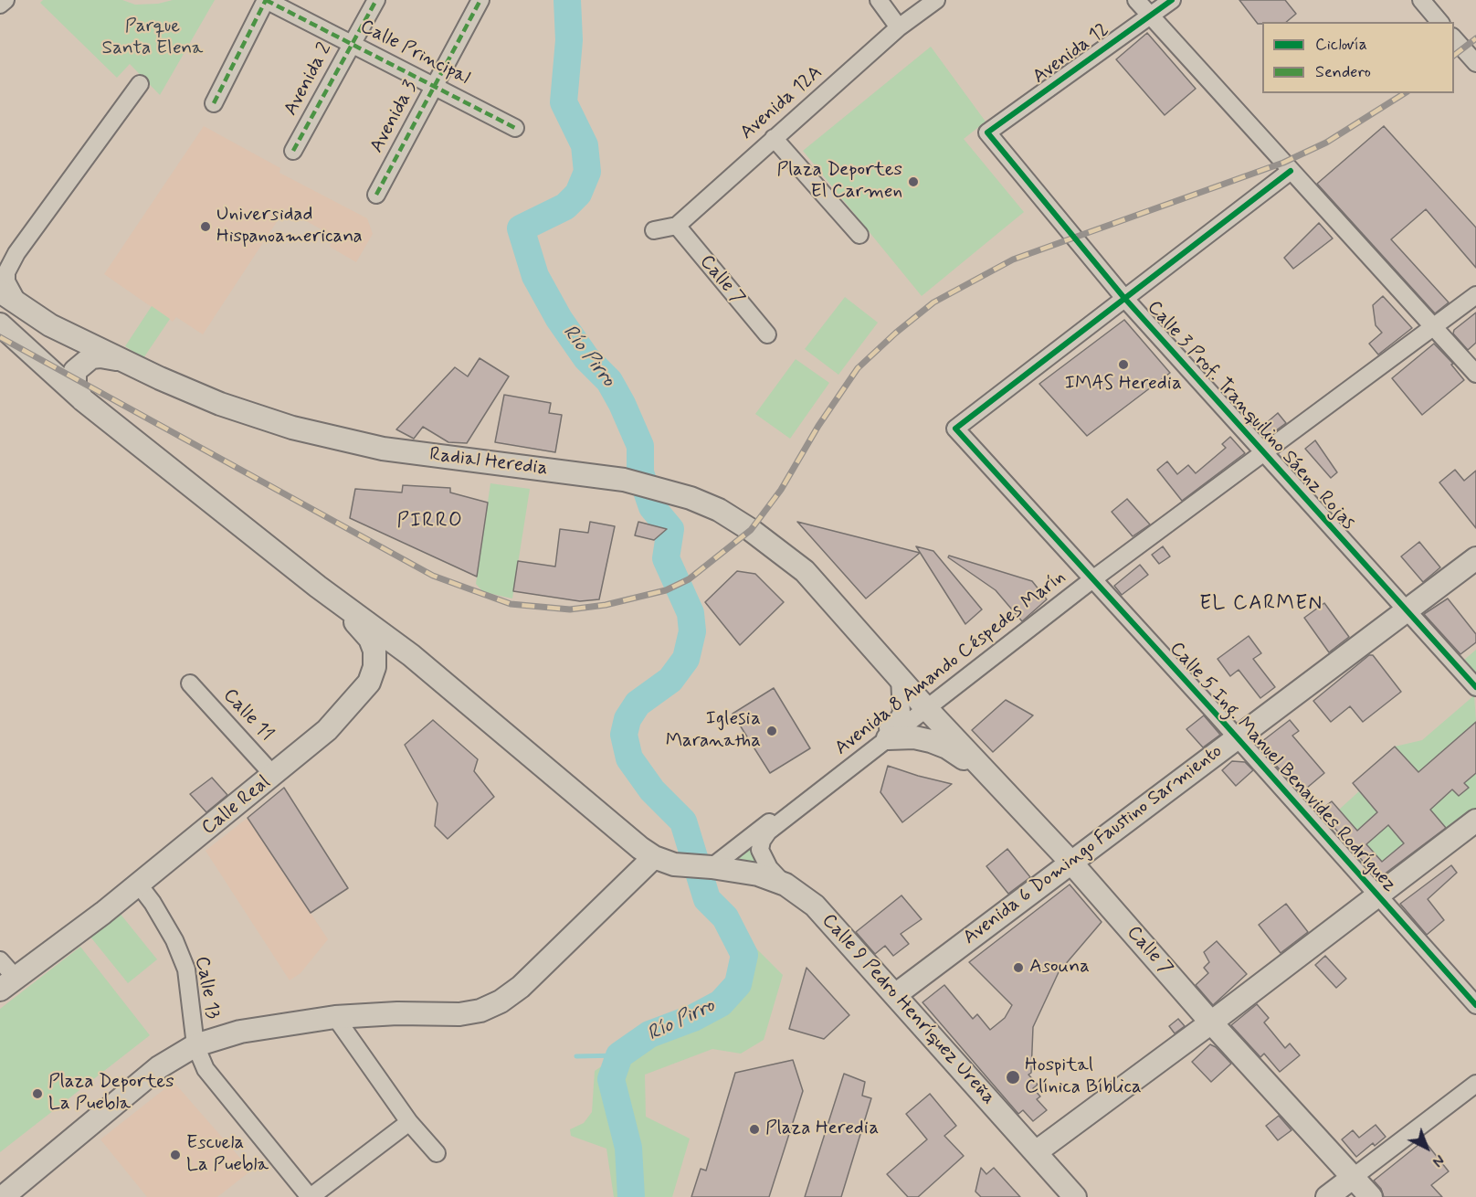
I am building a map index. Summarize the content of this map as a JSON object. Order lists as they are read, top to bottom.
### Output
{
  "streets": {
    "main road": [
      "Calle 7",
      "Radial Heredia",
      "Calle Real",
      "Avenida 6 Domingo Faustino Sarmiento",
      "Calle 9 Pedro Henríquez Ureña"
    ],
    "street": [
      "Calle Principal",
      "Avenida 12",
      "Avenida 2",
      "Avenida 12A",
      "Avenida 3",
      "Calle 3 Prof. Tranquilino Sáenz Rojas",
      "Avenida 8 Amando Céspedes Marín",
      "Calle 11",
      "Calle 5 Ing. Manuel Benavides Rodríguez",
      "Calle 13"
    ]
  },
  "crossings": [
    ["Calle Principal", "Avenida 2"],
    ["Calle Principal", "Avenida 3"],
    ["Avenida 12", "Calle 3 Prof. Tranquilino Sáenz Rojas"],
    ["Avenida 12A", "Calle 7"],
    ["Calle 7", "Radial Heredia"],
    ["Calle 7", "Avenida 8 Amando Céspedes Marín"],
    ["Calle 7", "Avenida 6 Domingo Faustino Sarmiento"],
    ["Calle 3 Prof. Tranquilino Sáenz Rojas", "Avenida 8 Amando Céspedes Marín"],
    ["Calle 3 Prof. Tranquilino Sáenz Rojas", "Calle 5 Ing. Manuel Benavides Rodríguez"],
    ["Calle 3 Prof. Tranquilino Sáenz Rojas", "Avenida 6 Domingo Faustino Sarmiento"],
    ["Radial Heredia", "Avenida 8 Amando Céspedes Marín"],
    ["Avenida 8 Amando Céspedes Marín", "Calle 5 Ing. Manuel Benavides Rodríguez"],
    ["Avenida 8 Amando Céspedes Marín", "Calle 9 Pedro Henríquez Ureña"],
    ["Calle 11", "Calle Real"],
    ["Calle 5 Ing. Manuel Benavides Rodríguez", "Avenida 6 Domingo Faustino Sarmiento"],
    ["Calle Real", "Calle 13"],
    ["Avenida 6 Domingo Faustino Sarmiento", "Calle 9 Pedro Henríquez Ureña"]
  ],
  "districts": ["PIRRO", "EL CARMEN"],
  "water": ["Río Pirro"],
  "parks": ["Parque Santa Elena"],
  "places": [
    "Plaza Deportes El Carmen",
    "Universidad Hispanoamericana",
    "IMAS Heredia",
    "Iglesia Maranatha",
    "Asouna",
    "Hospital Clínica Bíblica",
    "Plaza Deportes La Puebla",
    "Plaza Heredia",
    "Escuela La Puebla"
  ],
  "legend": ["Ciclovía", "Sendero"],
  "north": "bottom right"
}
